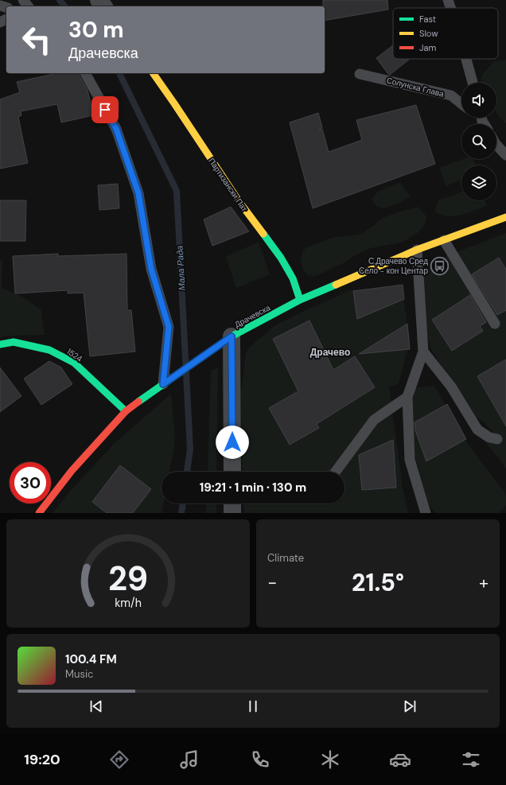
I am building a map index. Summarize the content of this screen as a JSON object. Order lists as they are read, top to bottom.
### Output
{
  "streets": {
    "main road": ["Партизански Пат", "Драчевска", "1524"],
    "lane": ["Солунска Глава"]
  },
  "crossings": [
    ["Партизански Пат", "Драчевска"],
    ["Драчевска", "1524"]
  ],
  "districts": ["Драчево"],
  "water": ["Мала Рада"],
  "places": {
    "bus stop": ["С.Драчево Сред Село - кон Центар"]
  },
  "legend": ["Fast", "Slow", "Jam"],
  "page": {
    "turn": ["30 m", "Драчевска"],
    "limit": "30",
    "trip": "19:21 · 1 min · 130 m",
    "tile": "Climate",
    "heat": ["−", "21.5°", "+"],
    "song": ["100.4 FM", "Music"],
    "tabs": "19:20",
    "gauge": ["29", "km/h"]
  }
}
